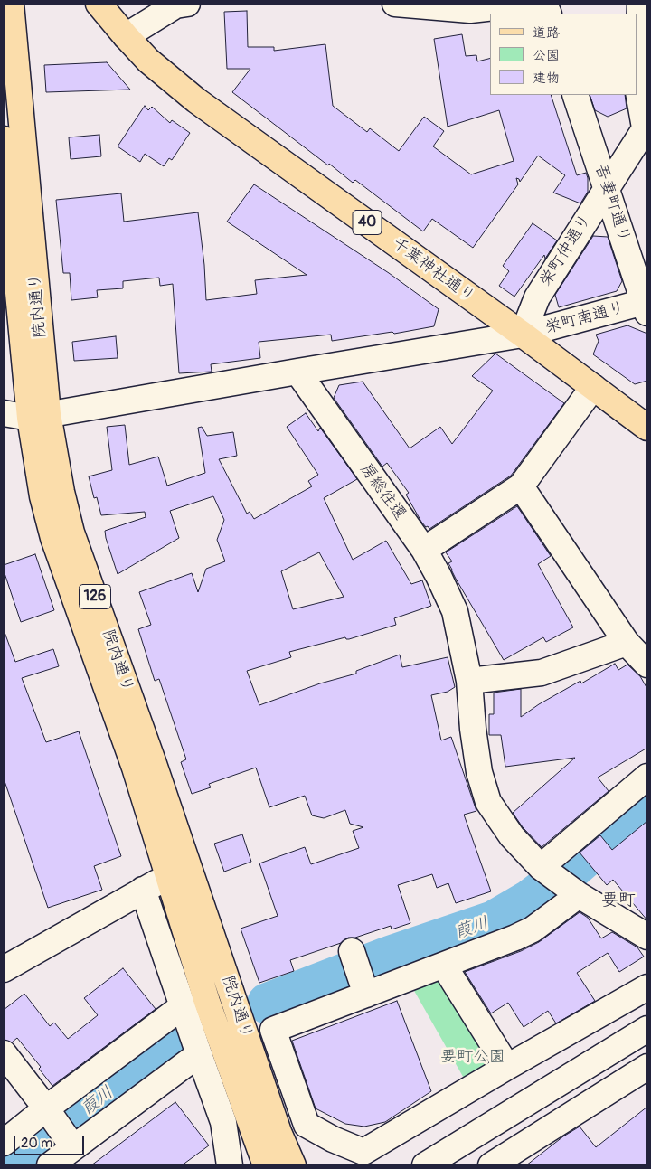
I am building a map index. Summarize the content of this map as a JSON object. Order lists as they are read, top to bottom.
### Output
{
  "streets": {
    "main road": [
      "40",
      "千葉神社通り",
      "院内通り",
      "126"
    ],
    "street": [
      "吾妻町通り",
      "栄町仲通り",
      "栄町南通り",
      "房総往還"
    ]
  },
  "crossings": [
    ["吾妻町通り", "栄町仲通り"],
    ["吾妻町通り", "栄町南通り"],
    ["栄町仲通り", "千葉神社通り"],
    ["栄町仲通り", "栄町南通り"],
    ["千葉神社通り", "栄町南通り"],
    ["栄町南通り", "房総往還"]
  ],
  "districts": ["要町"],
  "water": ["葭川"],
  "parks": ["要町公園"],
  "legend": ["道路", "公園", "建物"],
  "scale_bar": "20 m"
}
